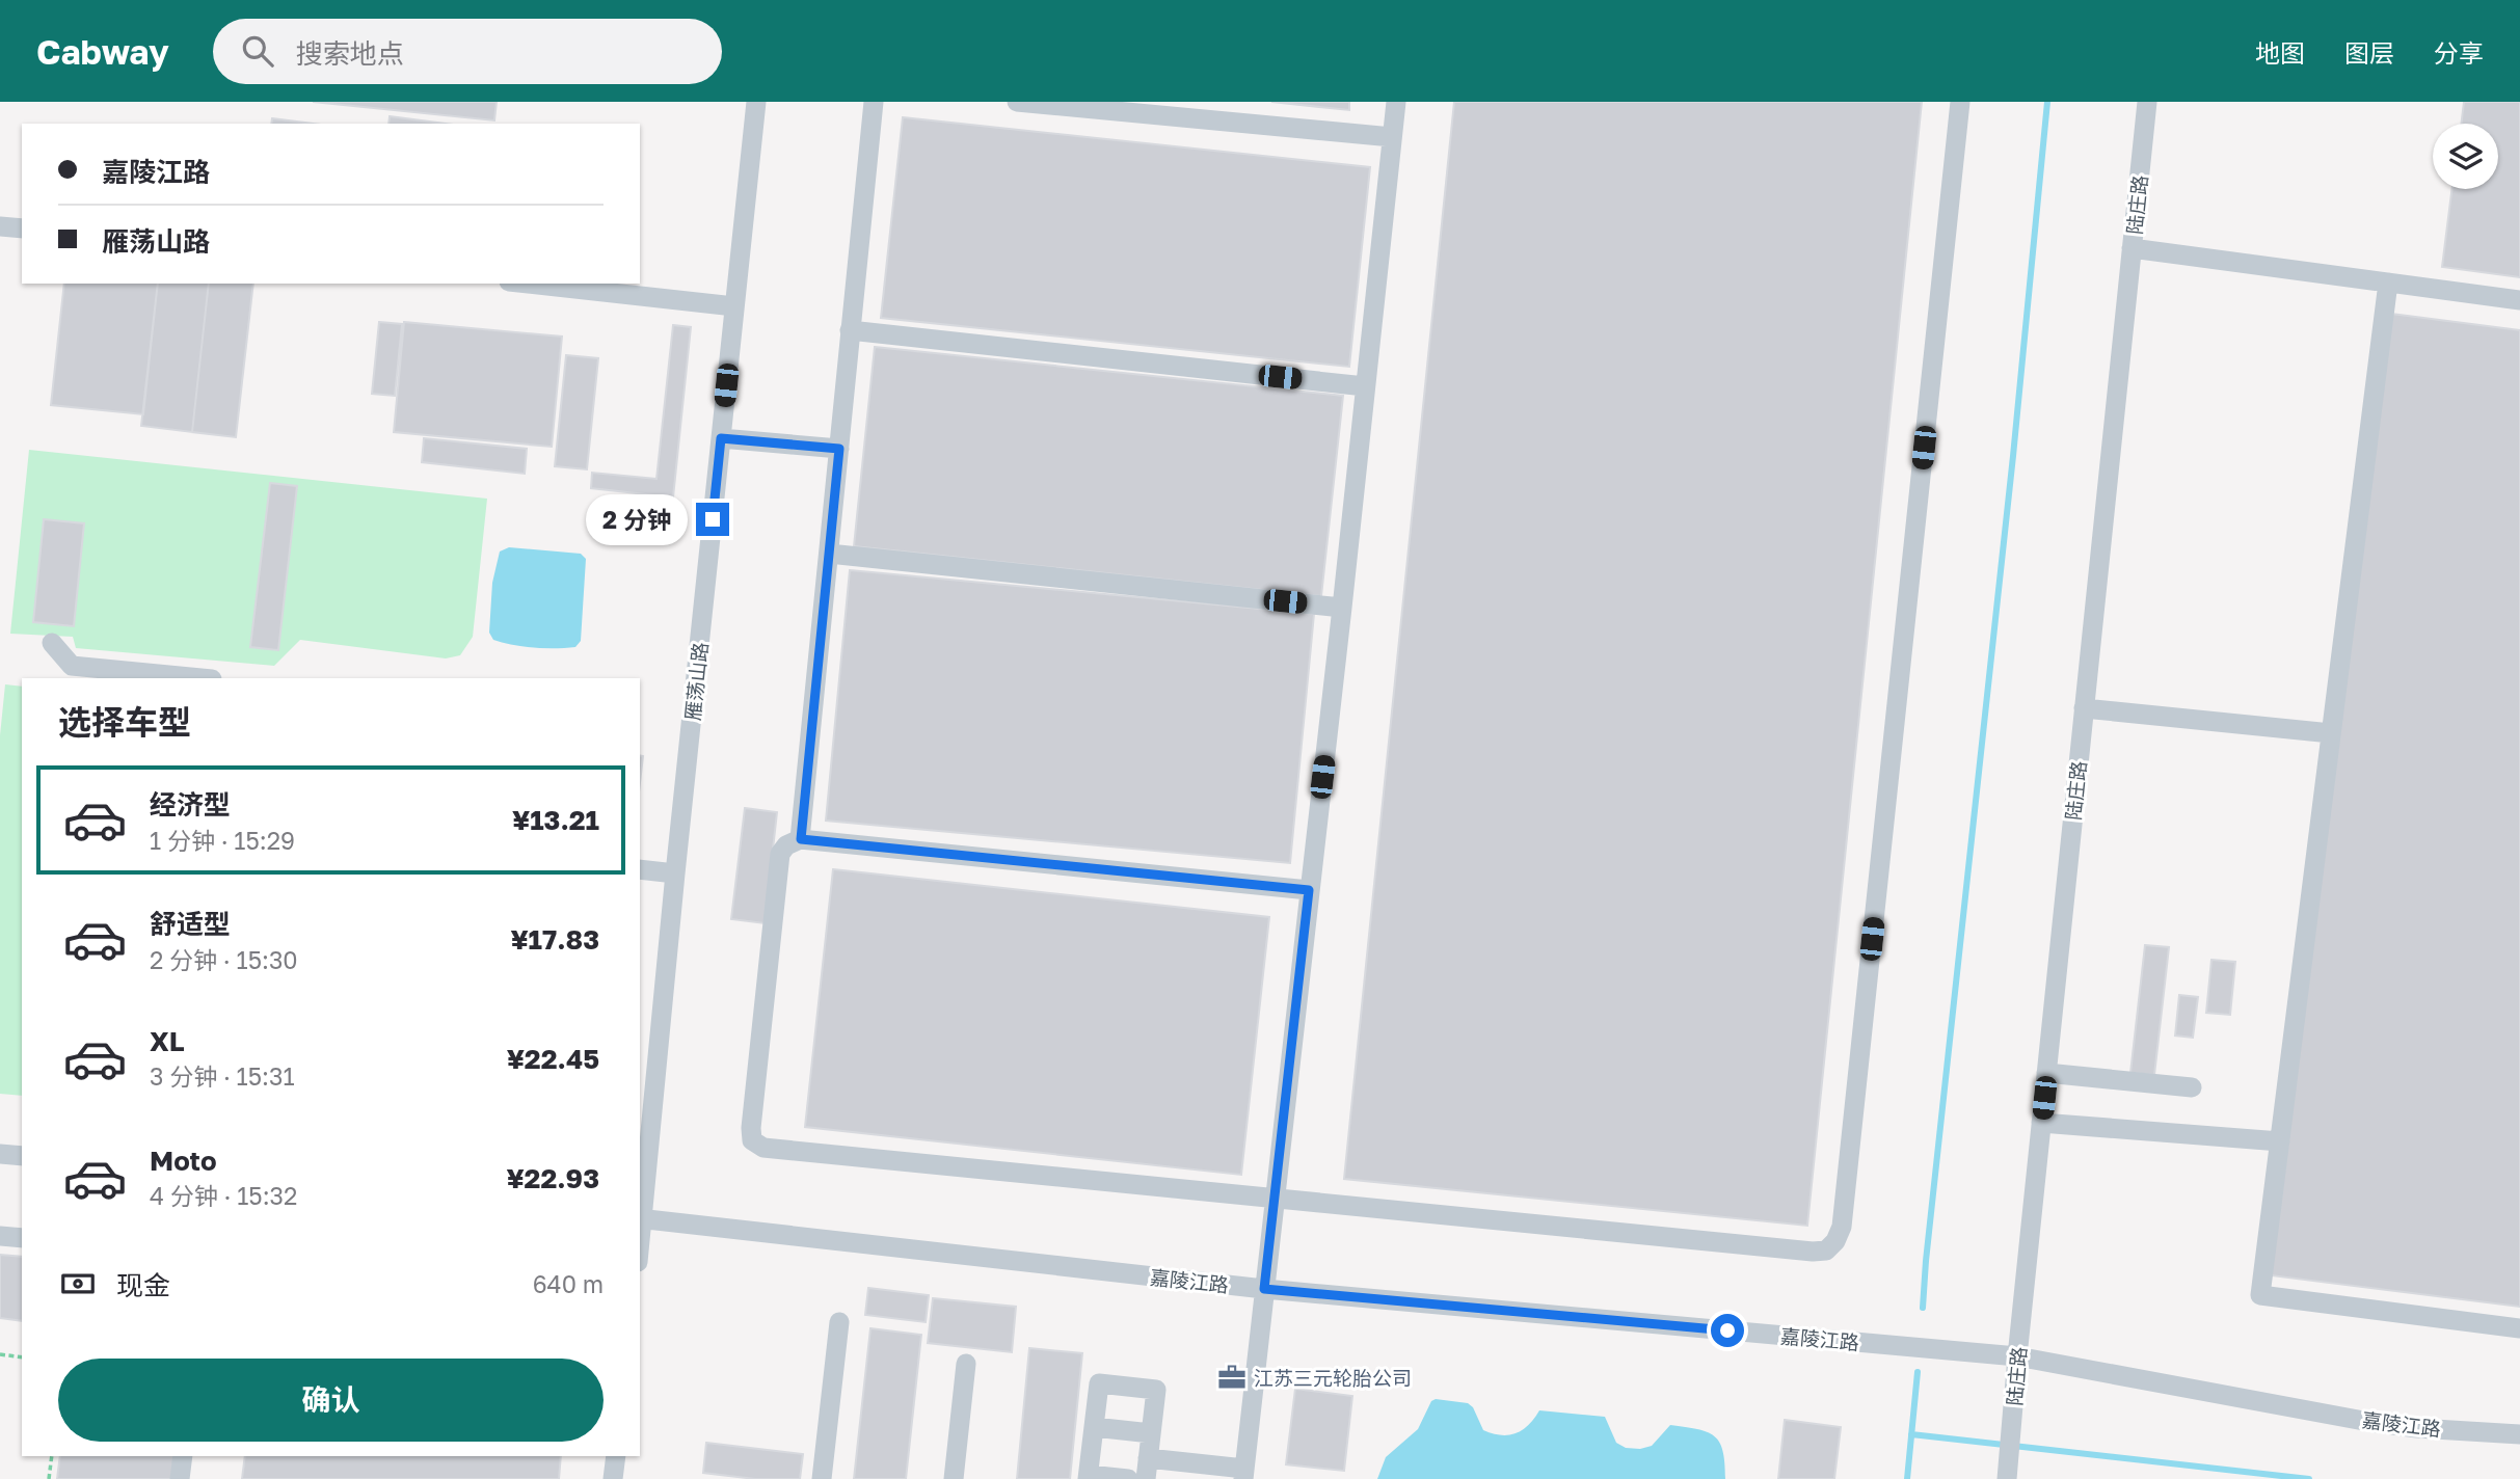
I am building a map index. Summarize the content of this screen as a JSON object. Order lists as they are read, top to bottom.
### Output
{
  "streets": {
    "street": ["陆庄路", "雁荡山路", "嘉陵江路"]
  },
  "crossings": [
    ["陆庄路", "嘉陵江路"],
    ["雁荡山路", "嘉陵江路"]
  ],
  "places": {
    "office": ["江苏三元轮胎公司"]
  },
  "page": {
    "header": "Cabway",
    "search": "搜索地点",
    "nav": ["地图", "图层", "分享"],
    "banner": ["嘉陵江路", "雁荡山路"],
    "bubble": "2 分钟",
    "heading": "选择车型",
    "list": [
      {
        "name": "经济型",
        "note": "1 分钟 · 15:29",
        "value": "¥13.21"
      },
      {
        "name": "舒适型",
        "note": "2 分钟 · 15:30",
        "value": "¥17.83"
      },
      {
        "name": "XL",
        "note": "3 分钟 · 15:31",
        "value": "¥22.45"
      },
      {
        "name": "Moto",
        "note": "4 分钟 · 15:32",
        "value": "¥22.93"
      }
    ],
    "pay": ["现金", "640 m"],
    "buttons": "确认"
  }
}
